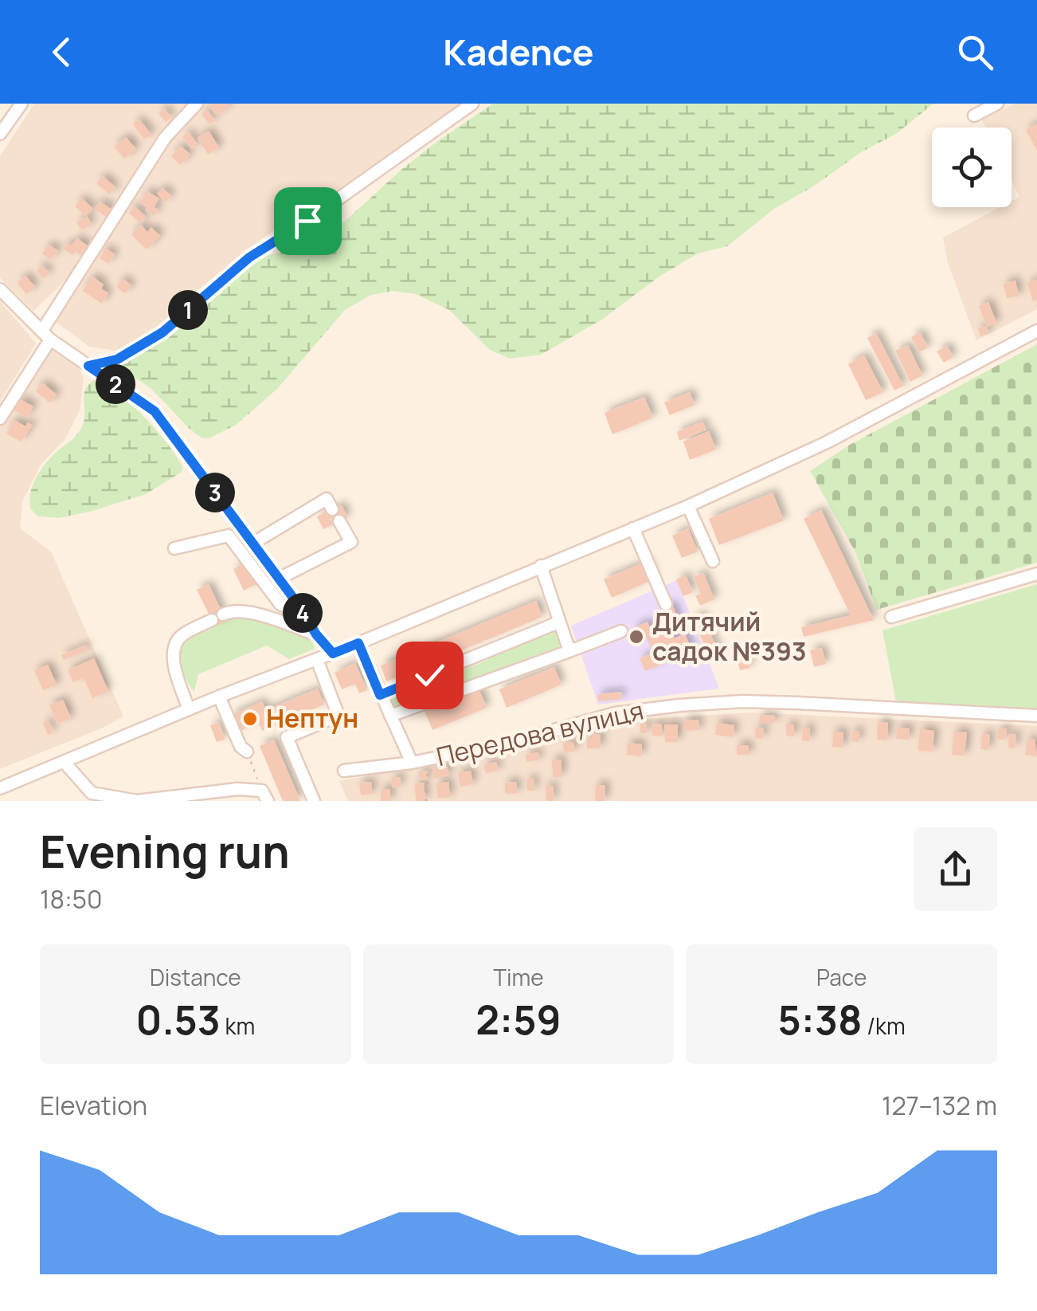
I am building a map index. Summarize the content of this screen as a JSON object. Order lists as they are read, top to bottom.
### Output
{
  "streets": {
    "street": ["Передова вулиця"]
  },
  "places": ["Дитячий садок №393", "Нептун"],
  "page": {
    "header": "Kadence",
    "pins": [
      "1",
      "2",
      "3",
      "4"
    ],
    "heading": ["Evening run", "18:50"],
    "stats": [
      ["Distance", "0.53 km"],
      ["Time", "2:59"],
      ["Pace", "5:38 /km"]
    ],
    "chart": ["Elevation", "127–132 m"]
  }
}
